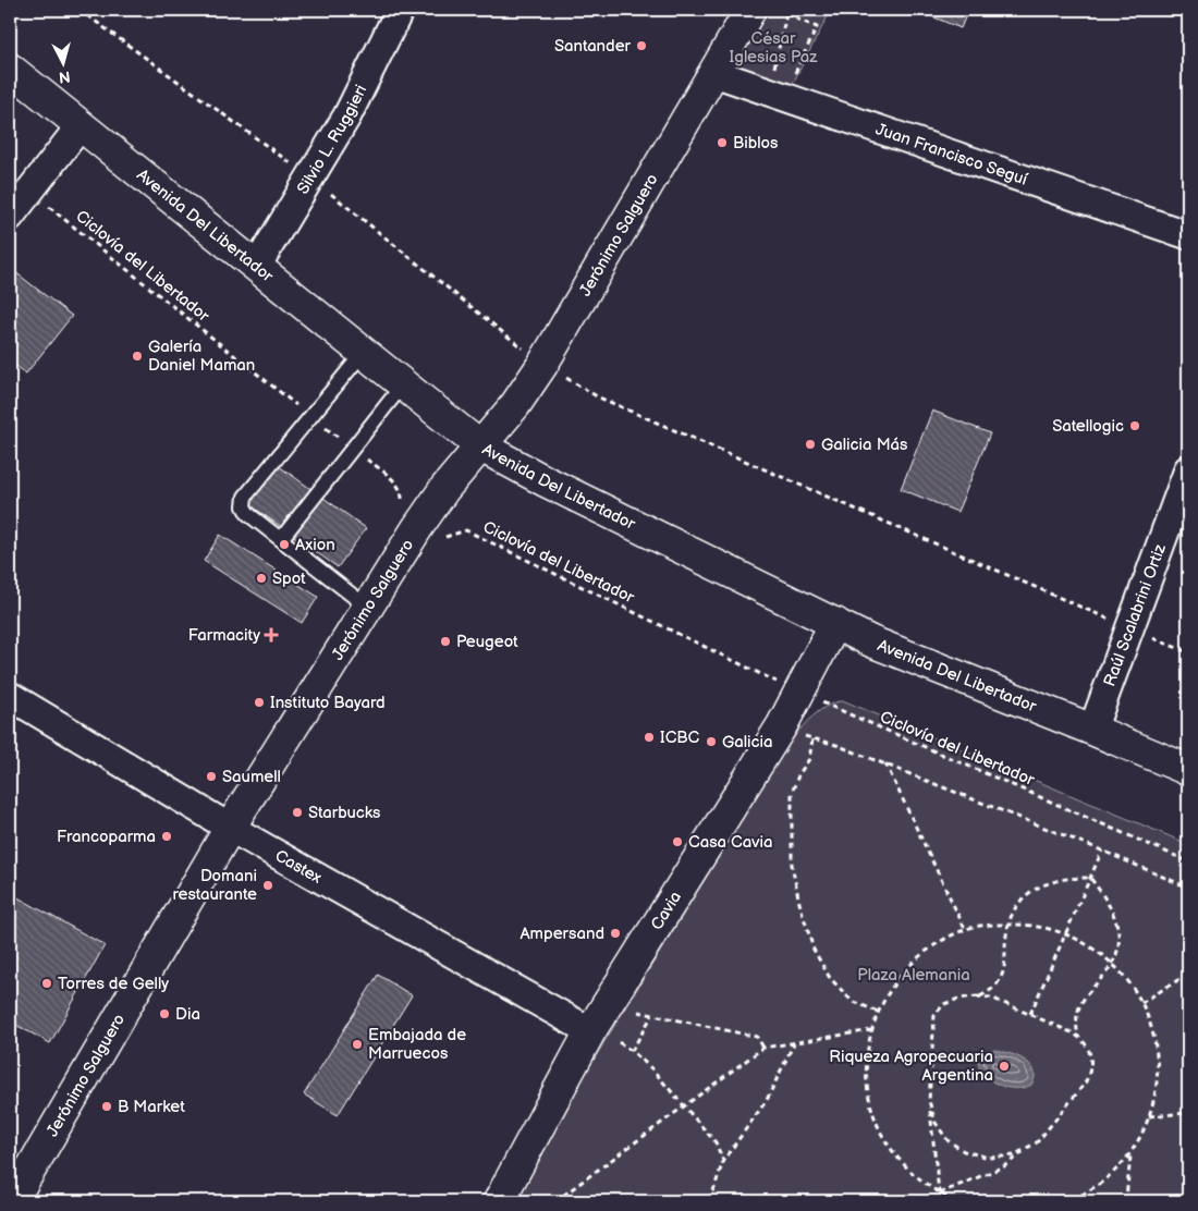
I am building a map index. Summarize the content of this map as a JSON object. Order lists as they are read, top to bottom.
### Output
{
  "streets": {
    "street": [
      "Silvio L. Ruggieri",
      "Juan Francisco Seguí",
      "Avenida Del Libertador",
      "Jerónimo Salguero",
      "Raúl Scalabrini Ortiz",
      "Castex",
      "Cavia"
    ],
    "path": ["Ciclovía del Libertador"]
  },
  "crossings": [
    ["Silvio L. Ruggieri", "Avenida Del Libertador"],
    ["Juan Francisco Seguí", "Jerónimo Salguero"],
    ["Avenida Del Libertador", "Jerónimo Salguero"],
    ["Avenida Del Libertador", "Raúl Scalabrini Ortiz"],
    ["Avenida Del Libertador", "Cavia"],
    ["Jerónimo Salguero", "Ciclovía del Libertador"],
    ["Jerónimo Salguero", "Castex"],
    ["Ciclovía del Libertador", "Cavia"],
    ["Castex", "Cavia"]
  ],
  "parks": ["César Iglesias Paz", "Plaza Alemania"],
  "places": {
    "other": [
      "Santander",
      "Biblos",
      "Galería Daniel Maman",
      "Satellogic",
      "Galicia Más",
      "Axion",
      "Spot",
      "Peugeot",
      "Instituto Bayard",
      "ICBC",
      "Galicia",
      "Saumell",
      "Starbucks",
      "Francoparma",
      "Casa Cavia",
      "Domani restaurante",
      "Ampersand",
      "Torres de Gelly",
      "Dia",
      "Embajada de Marruecos",
      "Riqueza Agropecuaria Argentina",
      "B Market"
    ],
    "health": ["Farmacity"]
  },
  "north": "bottom"
}
